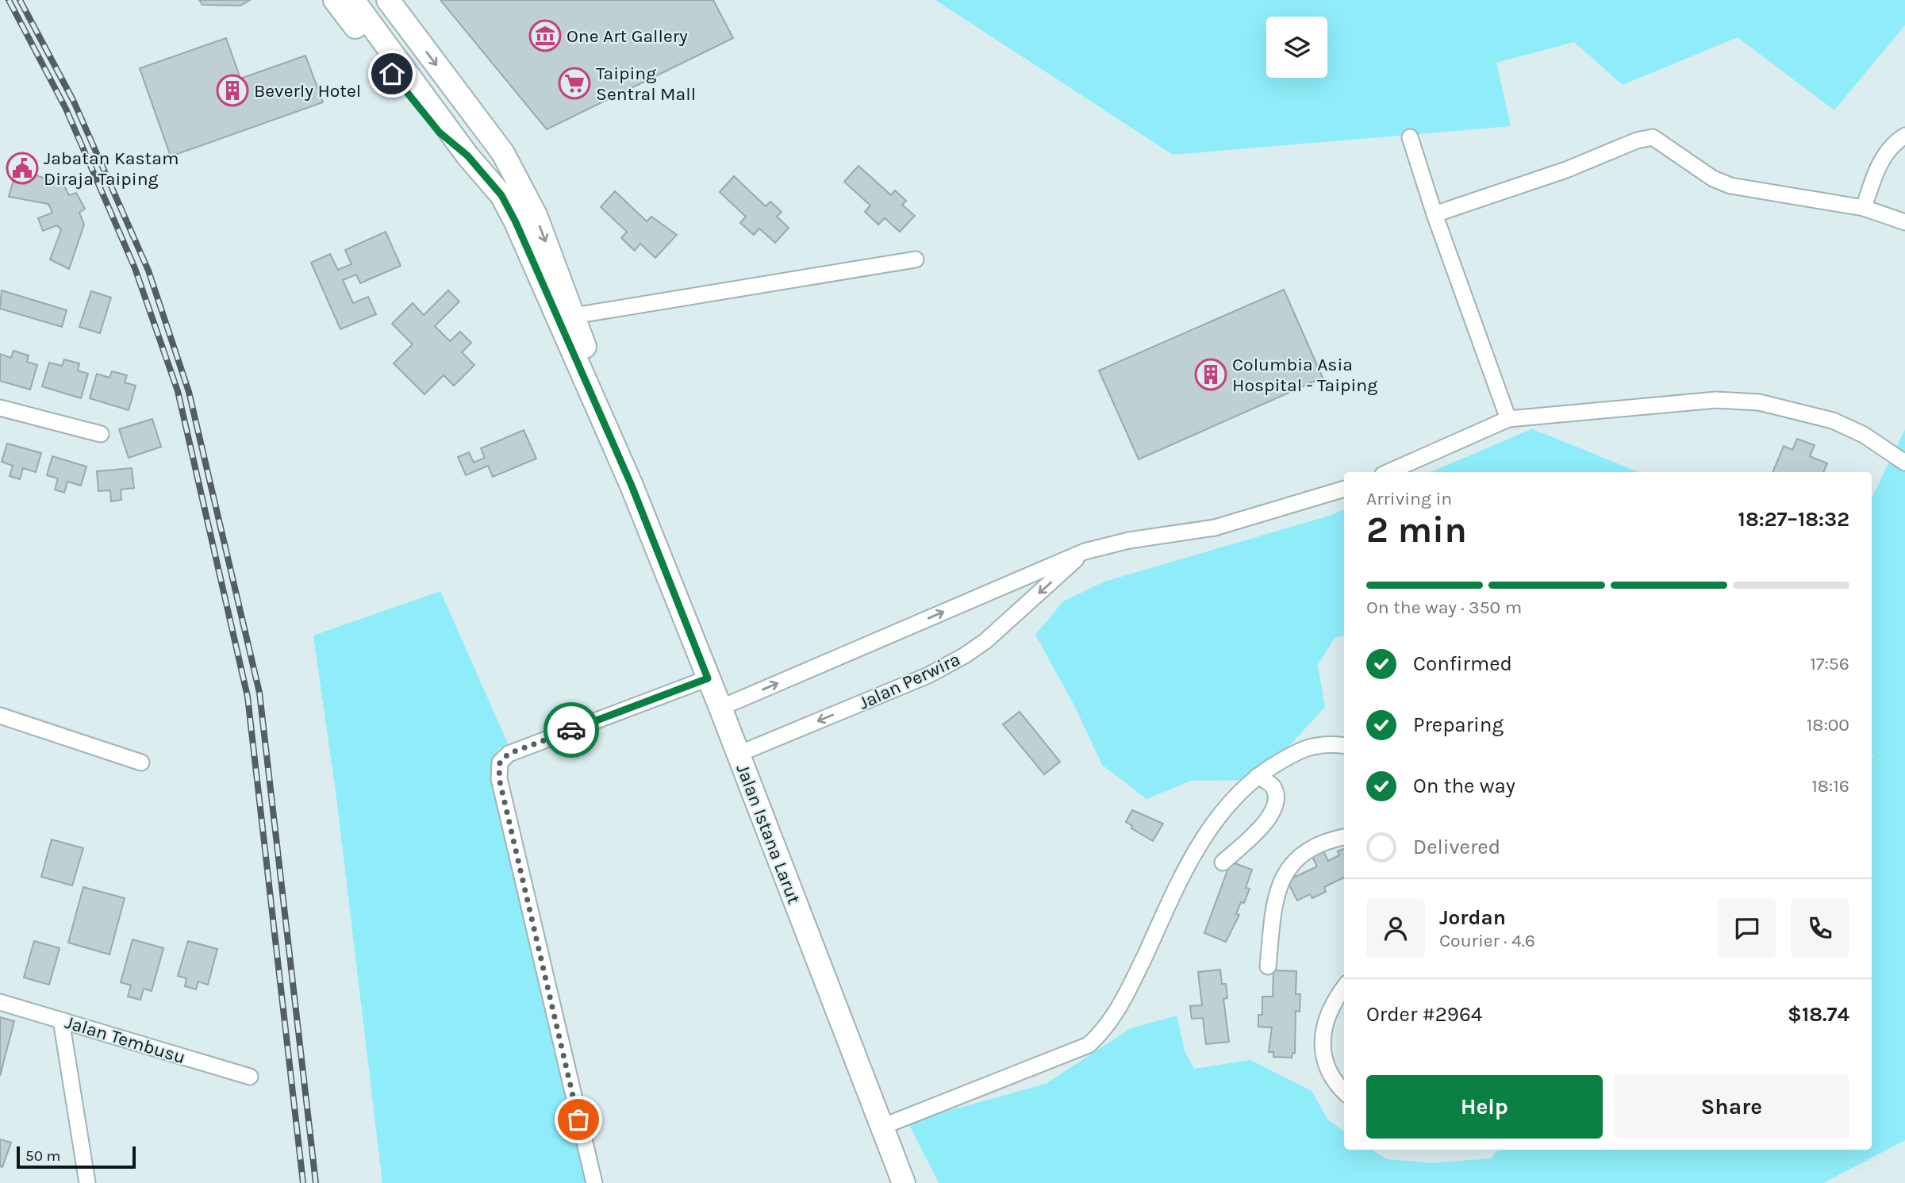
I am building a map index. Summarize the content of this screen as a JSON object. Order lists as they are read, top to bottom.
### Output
{
  "streets": {
    "main road": ["Jalan Istana Larut"],
    "street": ["Jalan Perwira", "Jalan Tembusu"]
  },
  "crossings": [
    ["Jalan Perwira", "Jalan Istana Larut"]
  ],
  "places": {
    "museum": ["One Art Gallery"],
    "supermarket": ["Taiping Sentral Mall"],
    "building": ["Beverly Hotel", "Columbia Asia Hospital - Taiping"],
    "public building": ["Jabatan Kastam Diraja Taiping"]
  },
  "scale_bar": "50 m",
  "page": {
    "heading": ["2 min", "Arriving in", "18:27–18:32"],
    "panel": [
      "Jordan",
      "Courier · 4.6",
      "Order #2964",
      "$18.74"
    ],
    "bar": "On the way · 350 m",
    "list": [
      ["Confirmed", "17:56"],
      ["Preparing", "18:00"],
      ["On the way", "18:16"],
      "Delivered"
    ],
    "buttons": ["Help", "Share"],
    "scale": "50 m"
  }
}
